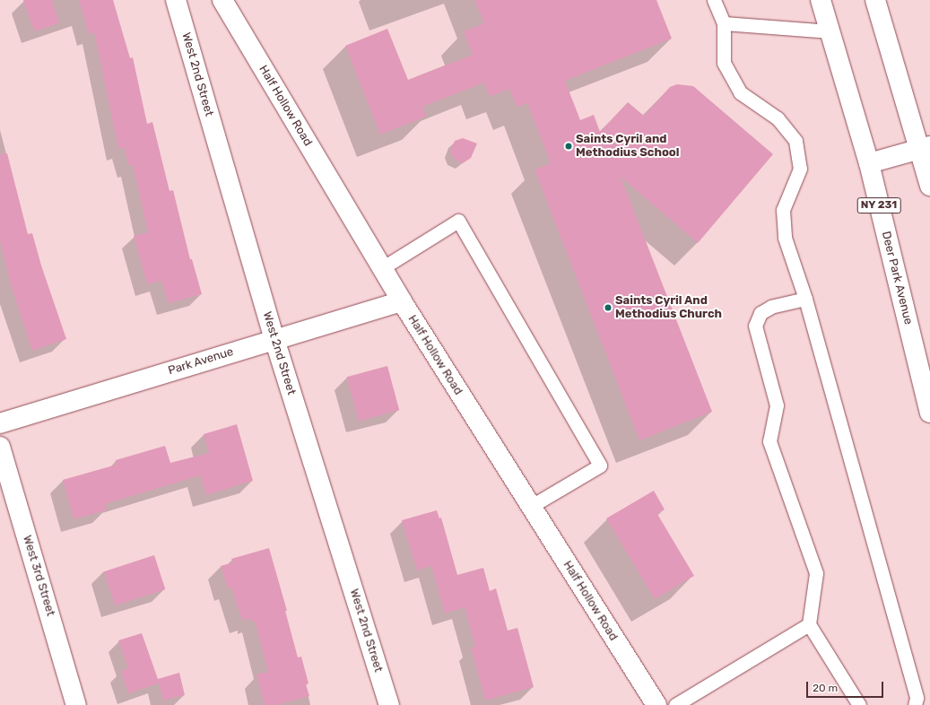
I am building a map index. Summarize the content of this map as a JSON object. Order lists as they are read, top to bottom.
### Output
{
  "streets": {
    "street": [
      "West 2nd Street",
      "Half Hollow Road",
      "NY 231",
      "Deer Park Avenue",
      "Park Avenue",
      "West 3rd Street"
    ]
  },
  "crossings": [
    ["West 2nd Street", "Park Avenue"],
    ["Half Hollow Road", "Park Avenue"]
  ],
  "places": ["Saints Cyril and Methodius School", "Saints Cyril And Methodius Church"],
  "scale_bar": "20 m"
}
